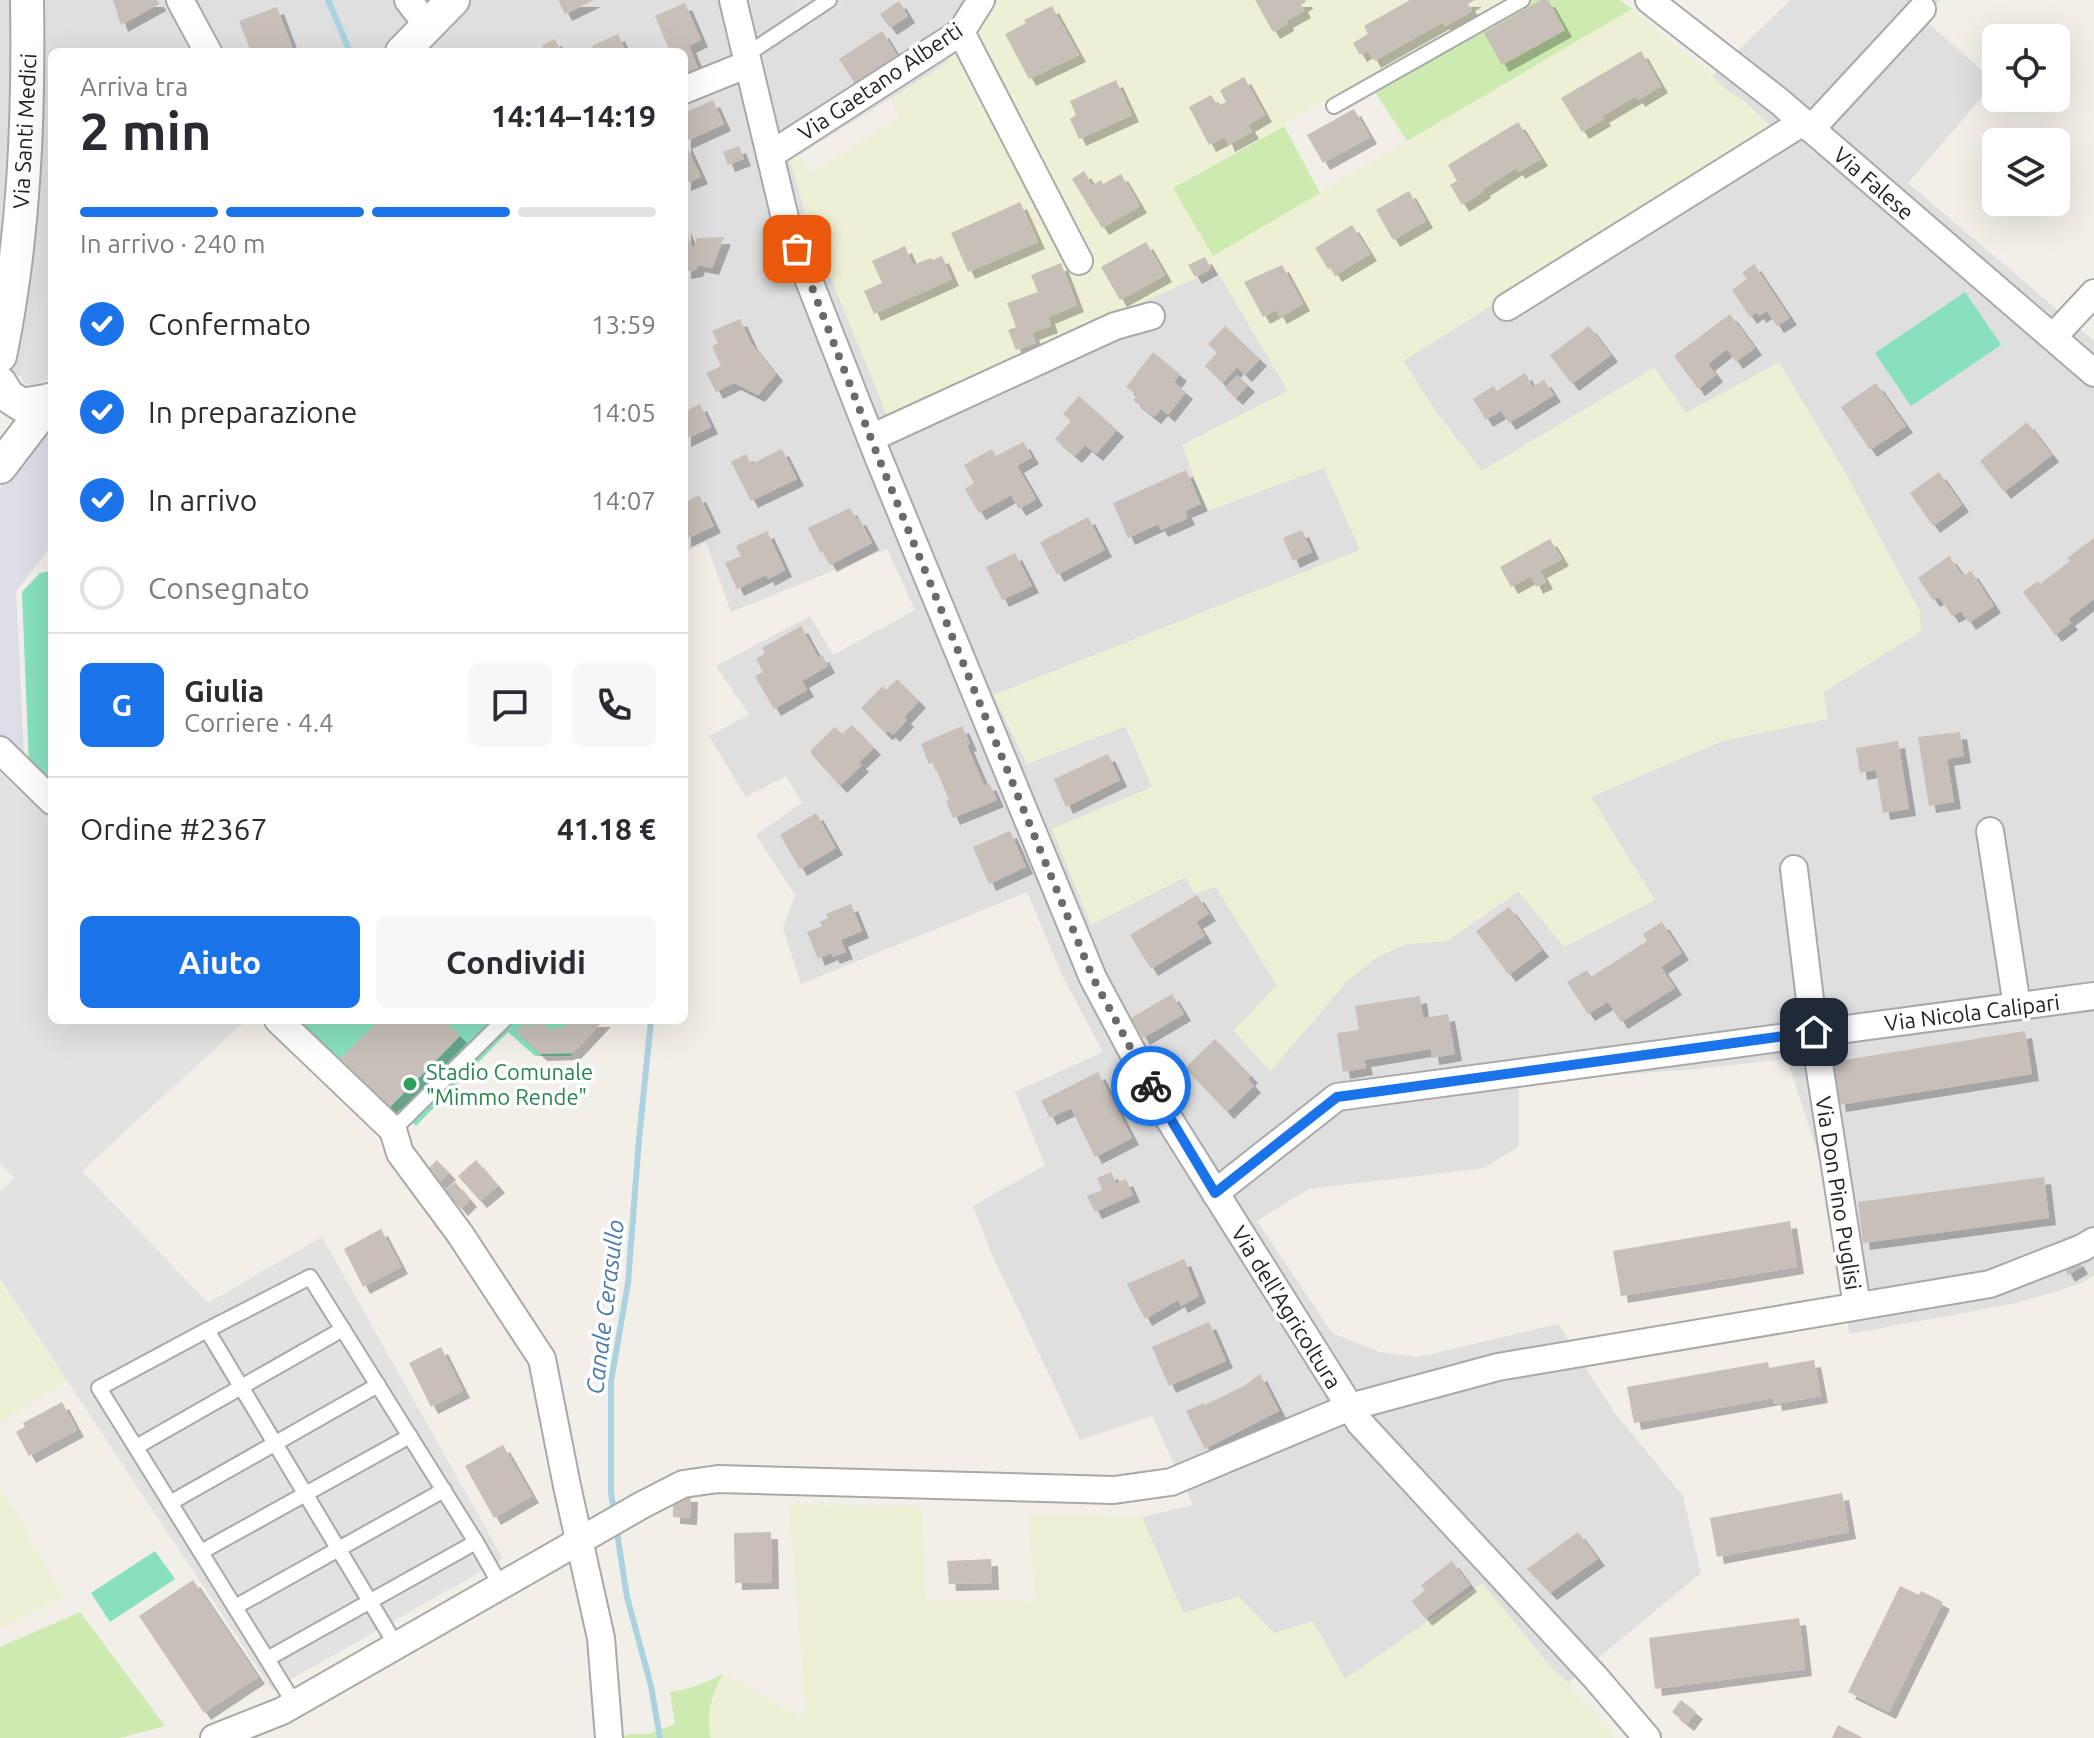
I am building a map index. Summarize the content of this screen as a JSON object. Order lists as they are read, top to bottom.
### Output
{
  "streets": {
    "street": [
      "Via Gaetano Alberti",
      "Via Santi Medici",
      "Via Falese",
      "Via Nicola Calipari",
      "Via Don Pino Puglisi",
      "Via dell'Agricoltura"
    ]
  },
  "crossings": [
    ["Via Gaetano Alberti", "Via dell'Agricoltura"],
    ["Via Nicola Calipari", "Via Don Pino Puglisi"],
    ["Via Nicola Calipari", "Via dell'Agricoltura"]
  ],
  "water": ["Canale Cerasullo"],
  "places": ["Stadio Comunale \"Mimmo Rende\""],
  "page": {
    "heading": ["2 min", "Arriva tra", "14:14–14:19"],
    "panel": [
      "Giulia",
      "Corriere · 4.4",
      "Ordine #2367",
      "41.18 €"
    ],
    "bar": "In arrivo · 240 m",
    "list": [
      ["Confermato", "13:59"],
      ["In preparazione", "14:05"],
      ["In arrivo", "14:07"],
      "Consegnato"
    ],
    "round": "G",
    "buttons": ["Aiuto", "Condividi"]
  }
}
